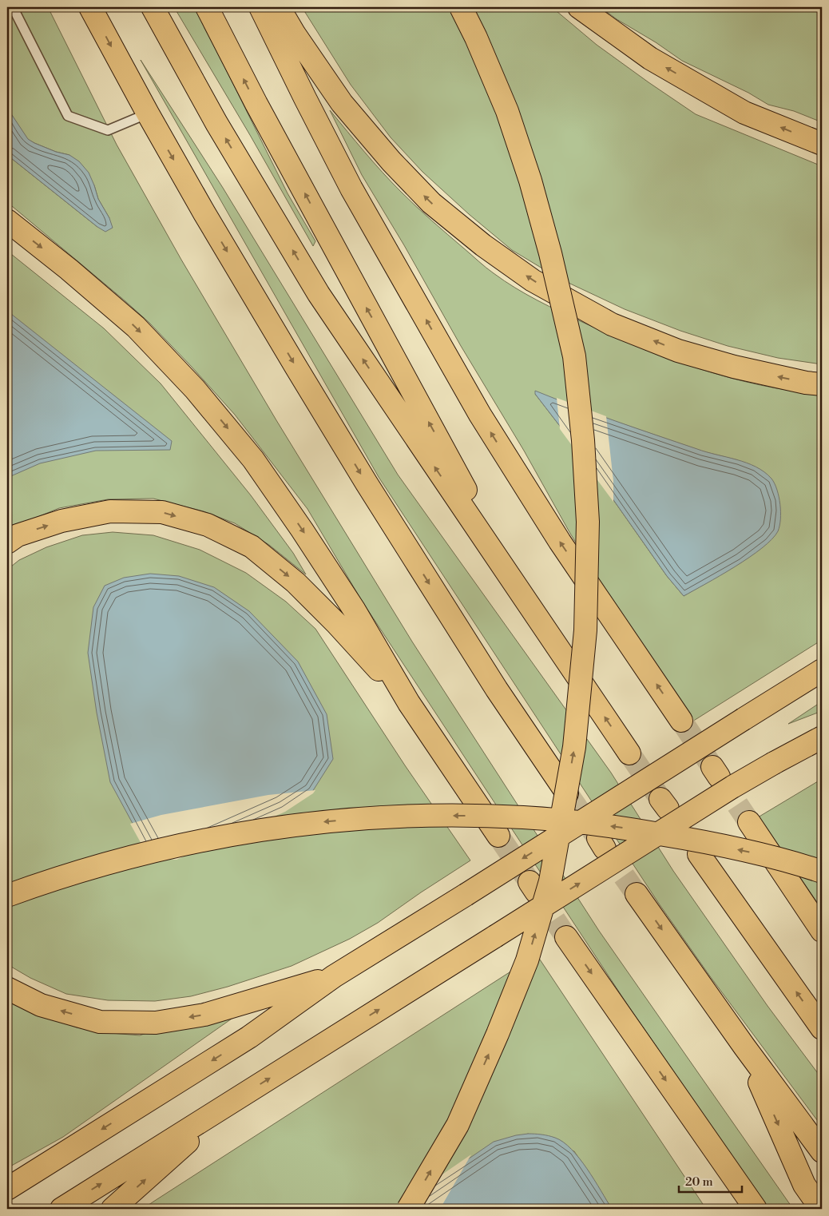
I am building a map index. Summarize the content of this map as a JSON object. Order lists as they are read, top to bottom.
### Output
{
  "scale_bar": "20 m"
}
